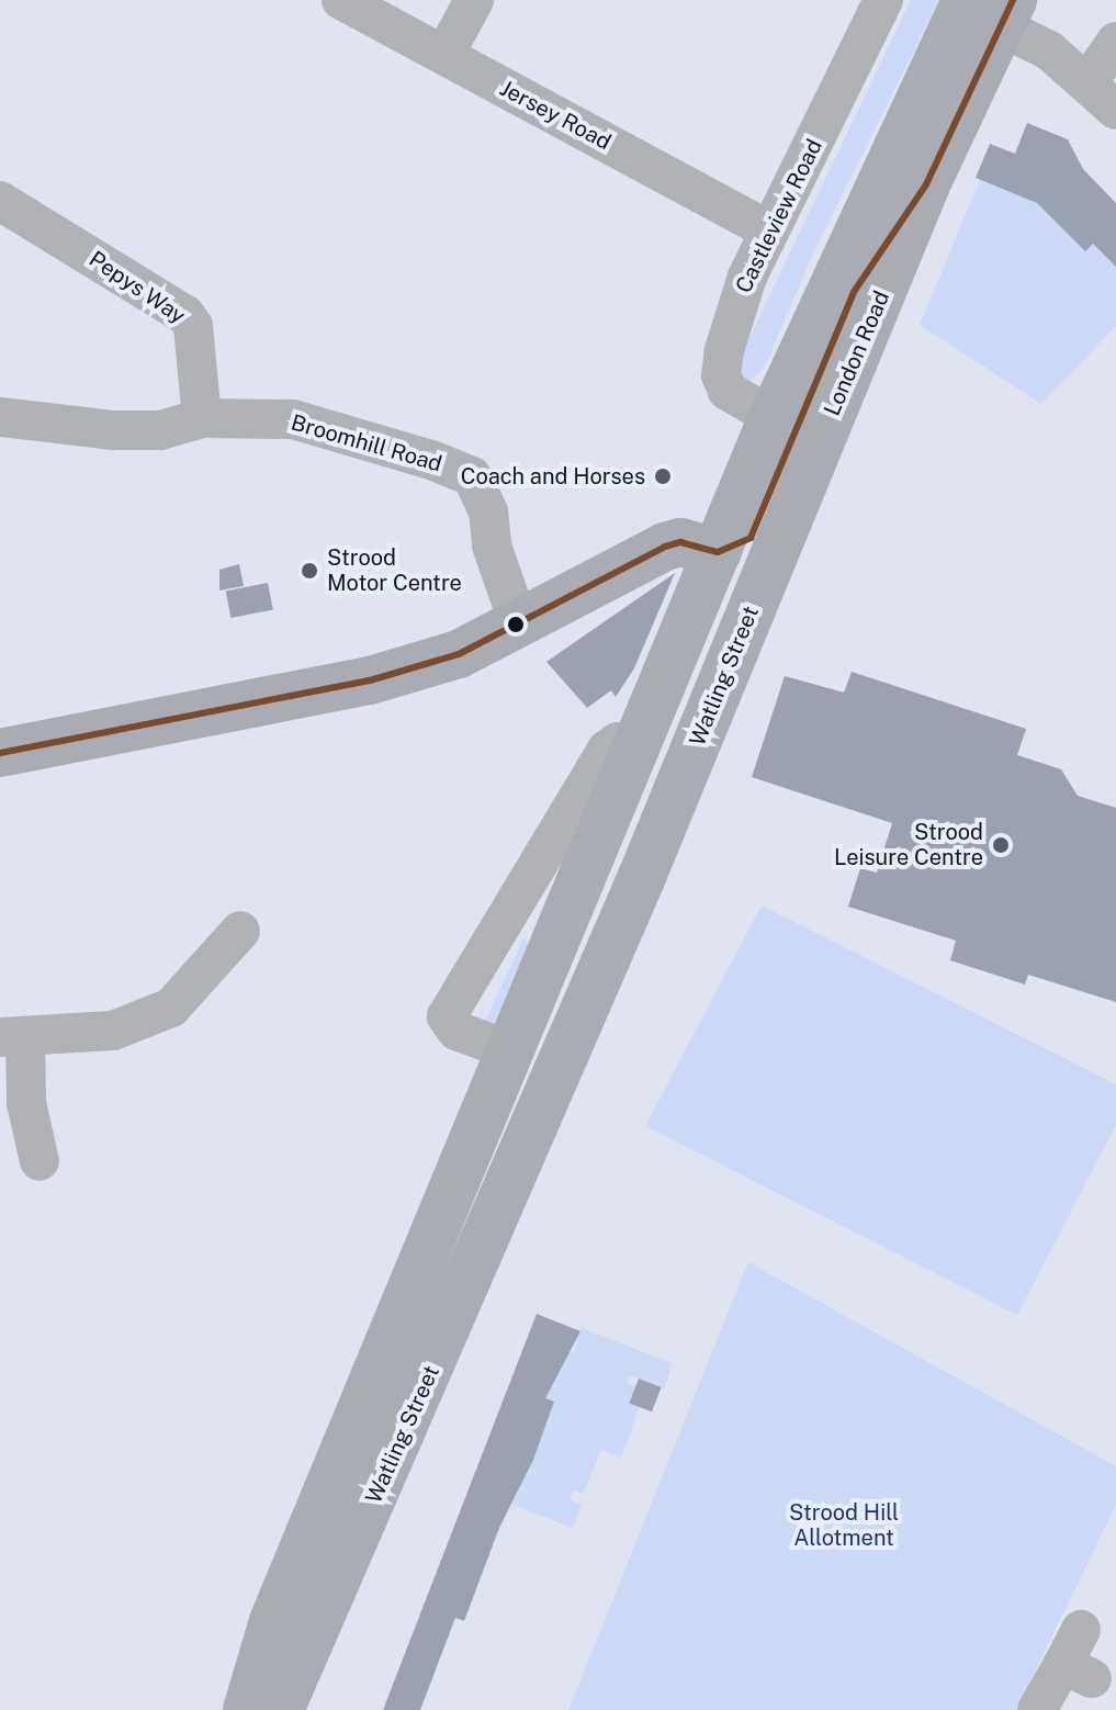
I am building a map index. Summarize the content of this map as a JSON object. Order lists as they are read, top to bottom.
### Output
{
  "streets": {
    "main road": ["London Road", "Watling Street"],
    "street": [
      "Jersey Road",
      "Castleview Road",
      "Pepys Way",
      "Broomhill Road"
    ]
  },
  "crossings": [
    ["Jersey Road", "Castleview Road"],
    ["Castleview Road", "London Road"],
    ["Pepys Way", "Broomhill Road"],
    ["London Road", "Watling Street"]
  ],
  "parks": ["Strood Hill Allotment"],
  "places": ["Coach and Horses", "Strood Motor Centre", "Strood Leisure Centre"]
}
